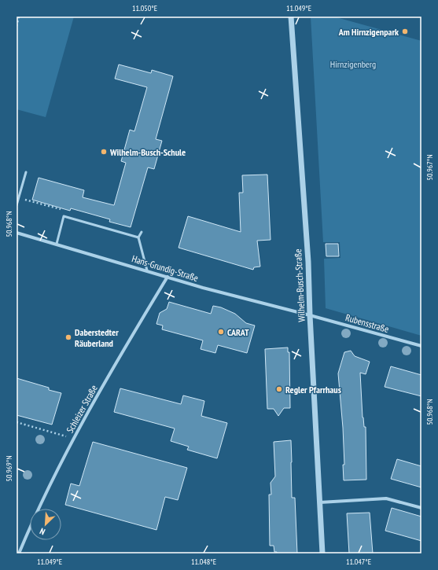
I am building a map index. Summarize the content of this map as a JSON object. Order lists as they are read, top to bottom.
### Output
{
  "streets": {
    "street": [
      "Hans-Grundig-Straße",
      "Wilhelm-Busch-Straße",
      "Rubensstraße",
      "Schleizer Straße"
    ]
  },
  "crossings": [
    ["Hans-Grundig-Straße", "Wilhelm-Busch-Straße"],
    ["Hans-Grundig-Straße", "Rubensstraße"],
    ["Hans-Grundig-Straße", "Schleizer Straße"],
    ["Wilhelm-Busch-Straße", "Rubensstraße"]
  ],
  "parks": ["Hirnzigenberg"],
  "places": [
    "Am Hirnzigenpark",
    "Wilhelm-Busch-Schule",
    "CARAT",
    "Daberstedter Räuberland",
    "Regler Pfarrhaus"
  ],
  "north": "bottom left",
  "coordinates": [
    "11.050°E",
    "11.049°E",
    "50.967°N",
    "50.968°N",
    "50.969°N",
    "11.048°E",
    "11.047°E"
  ]
}
